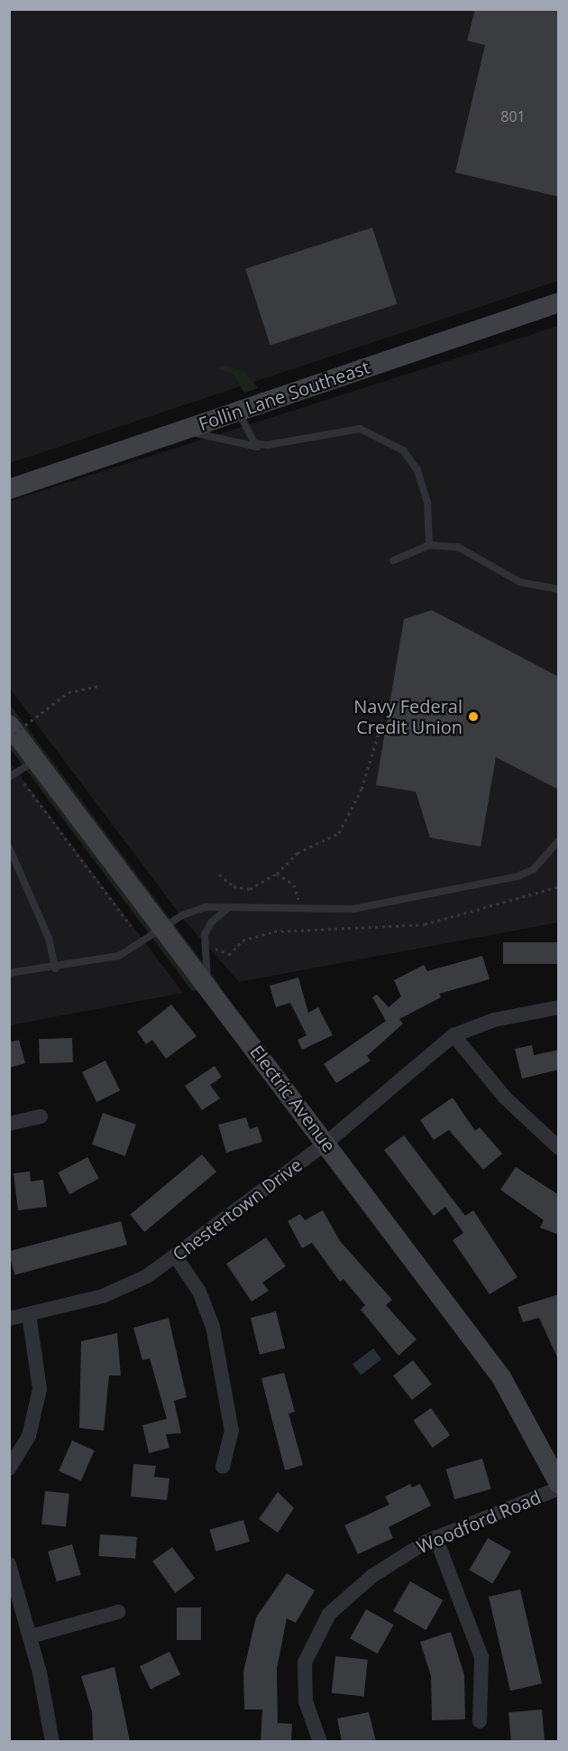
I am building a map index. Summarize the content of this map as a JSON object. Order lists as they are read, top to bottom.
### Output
{
  "streets": {
    "street": [
      "Follin Lane Southeast",
      "Electric Avenue",
      "Chestertown Drive",
      "Woodford Road"
    ]
  },
  "crossings": [
    ["Electric Avenue", "Chestertown Drive"]
  ],
  "places": ["Navy Federal Credit Union"],
  "house_numbers": ["801"]
}
